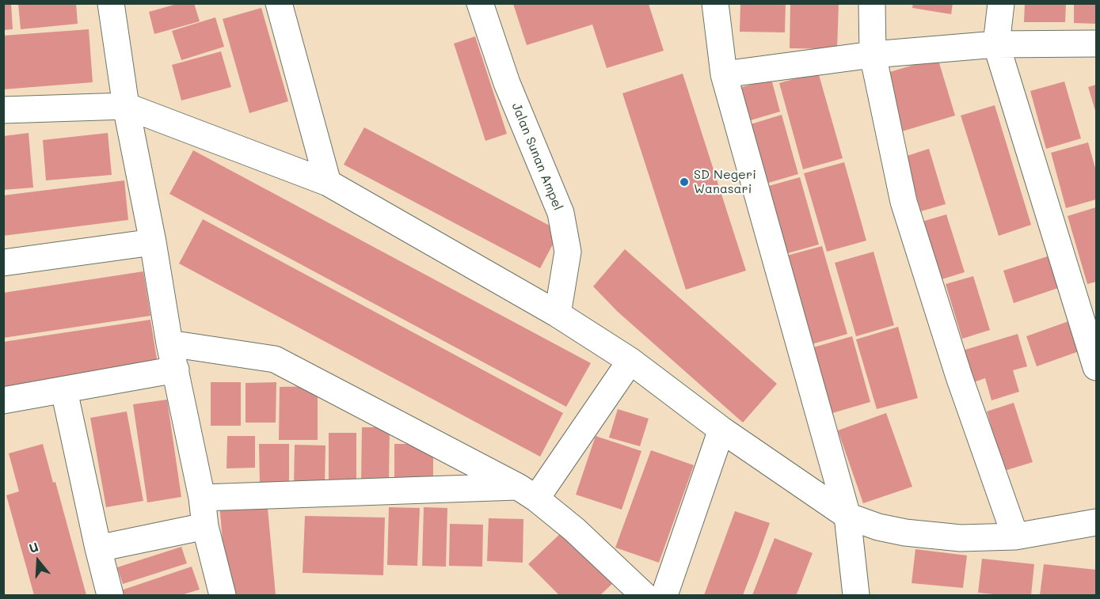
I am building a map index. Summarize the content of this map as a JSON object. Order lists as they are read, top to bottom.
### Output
{
  "streets": {
    "street": ["Jalan Sunan Ampel"]
  },
  "places": ["SD Negeri Wanasari"],
  "north": "top"
}
